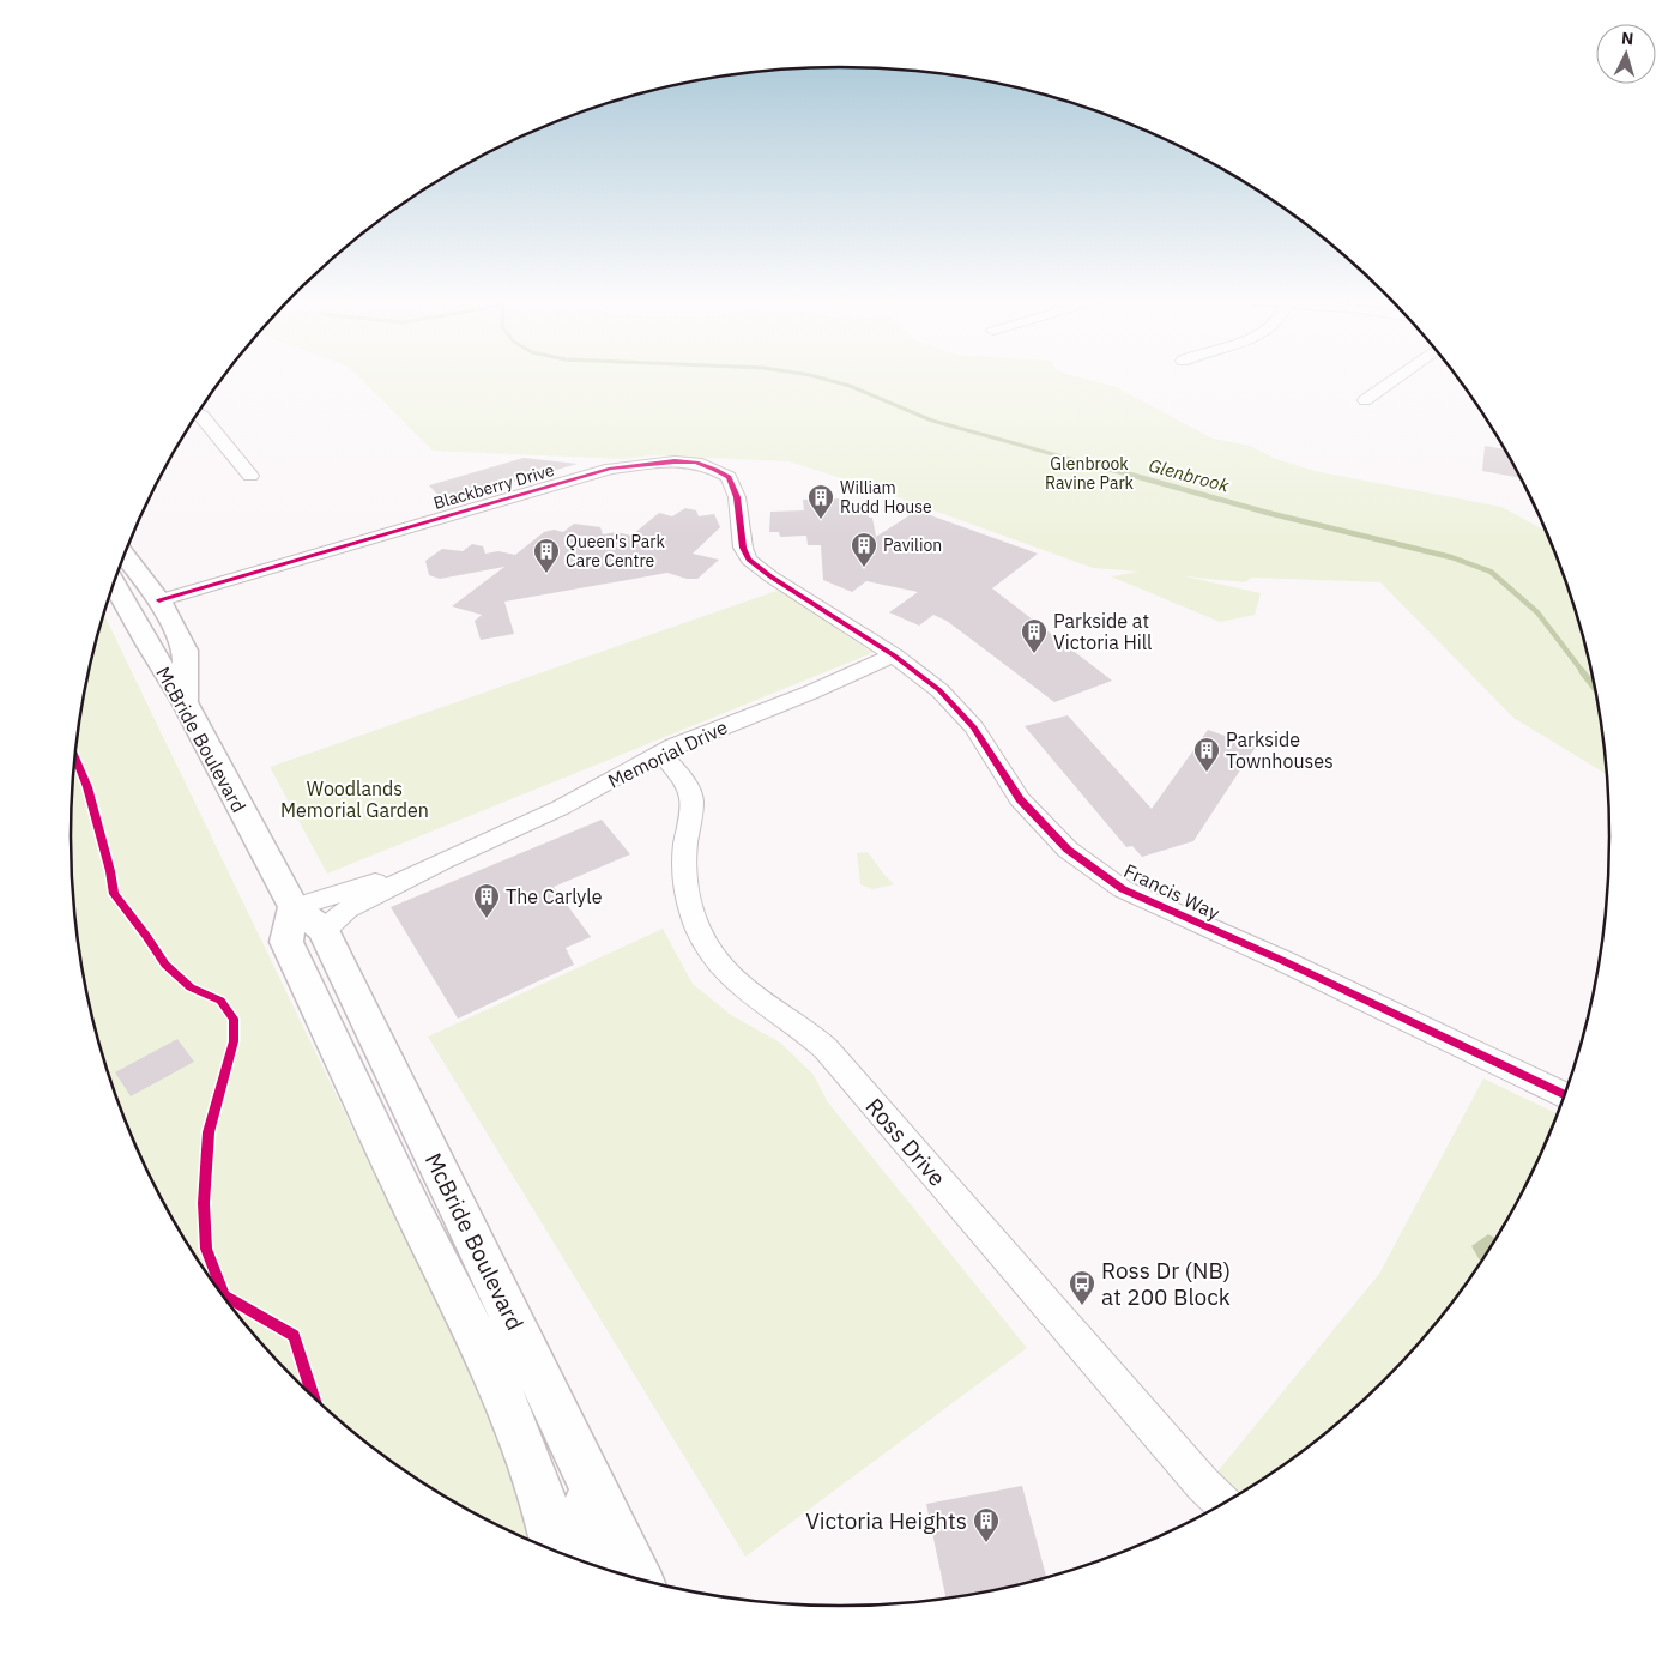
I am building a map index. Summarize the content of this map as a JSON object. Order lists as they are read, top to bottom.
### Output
{
  "streets": {
    "main road": ["McBride Boulevard"],
    "street": [
      "Blackberry Drive",
      "Memorial Drive",
      "Francis Way",
      "Ross Drive"
    ]
  },
  "crossings": [
    ["Blackberry Drive", "Francis Way"],
    ["McBride Boulevard", "Memorial Drive"],
    ["Memorial Drive", "Francis Way"],
    ["Memorial Drive", "Ross Drive"]
  ],
  "water": ["Glenbrook"],
  "parks": ["Glenbrook Ravine Park", "Woodlands Memorial Garden"],
  "places": {
    "building": [
      "William Rudd House",
      "Pavilion",
      "Queen's Park Care Centre",
      "Parkside at Victoria Hill",
      "Parkside Townhouses",
      "The Carlyle",
      "Victoria Heights"
    ],
    "bus stop": ["Ross Dr (NB) at 200 Block"]
  },
  "north": "top"
}
